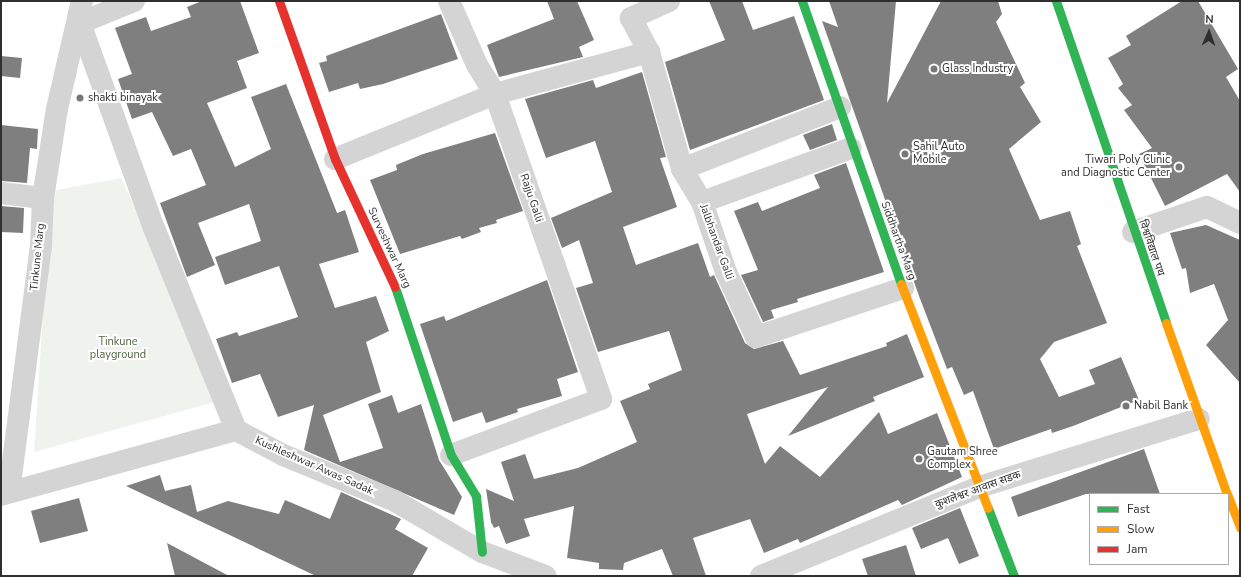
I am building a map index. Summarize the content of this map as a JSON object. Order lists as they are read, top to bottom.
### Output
{
  "streets": {
    "street": [
      "Rajju Galli",
      "Siddhartha Marg",
      "Jalbhandar Galli",
      "Surveshwar Marg",
      "विश्वविद्याल पथ",
      "Tinkune Marg",
      "Kushleshwar Awas Sadak",
      "कुशलेश्वर आवास सडक"
    ]
  },
  "crossings": [
    ["Rajju Galli", "Surveshwar Marg"],
    ["Siddhartha Marg", "Jalbhandar Galli"],
    ["Siddhartha Marg", "कुशलेश्वर आवास सडक"],
    ["Surveshwar Marg", "Kushleshwar Awas Sadak"],
    ["विश्वविद्याल पथ", "कुशलेश्वर आवास सडक"],
    ["Tinkune Marg", "Kushleshwar Awas Sadak"]
  ],
  "parks": ["Tinkune playground"],
  "places": [
    "Glass Industry",
    "shakti binayak",
    "Sahil Auto Mobile",
    "Tiwari Poly Clinic and Diagnostic Center",
    "Nabil Bank",
    "Gautam Shree Complex"
  ],
  "legend": ["Fast", "Slow", "Jam"],
  "north": "top"
}
